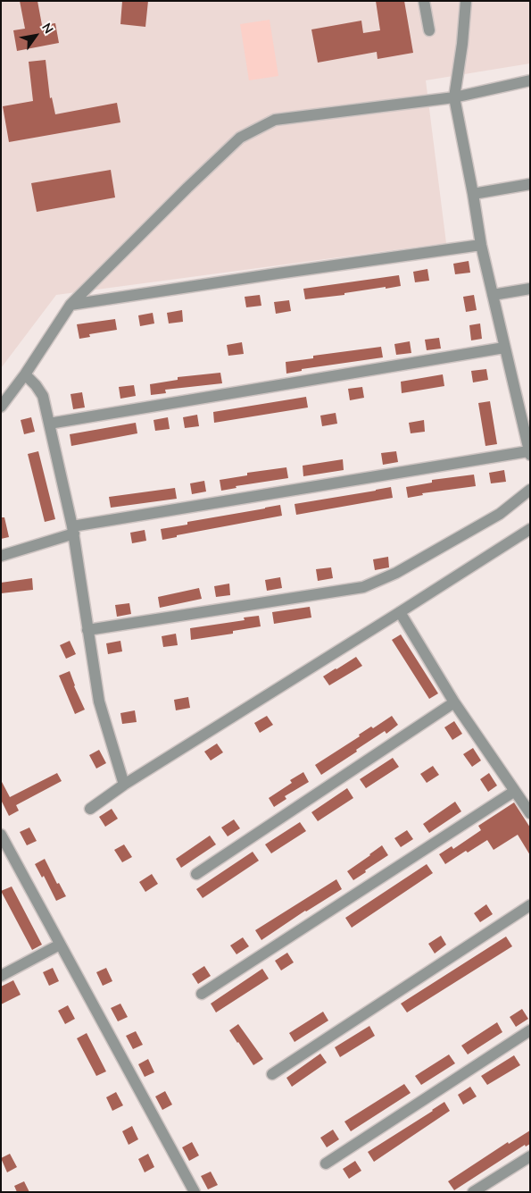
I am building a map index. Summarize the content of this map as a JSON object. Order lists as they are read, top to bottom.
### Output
{
  "north": "top right"
}
